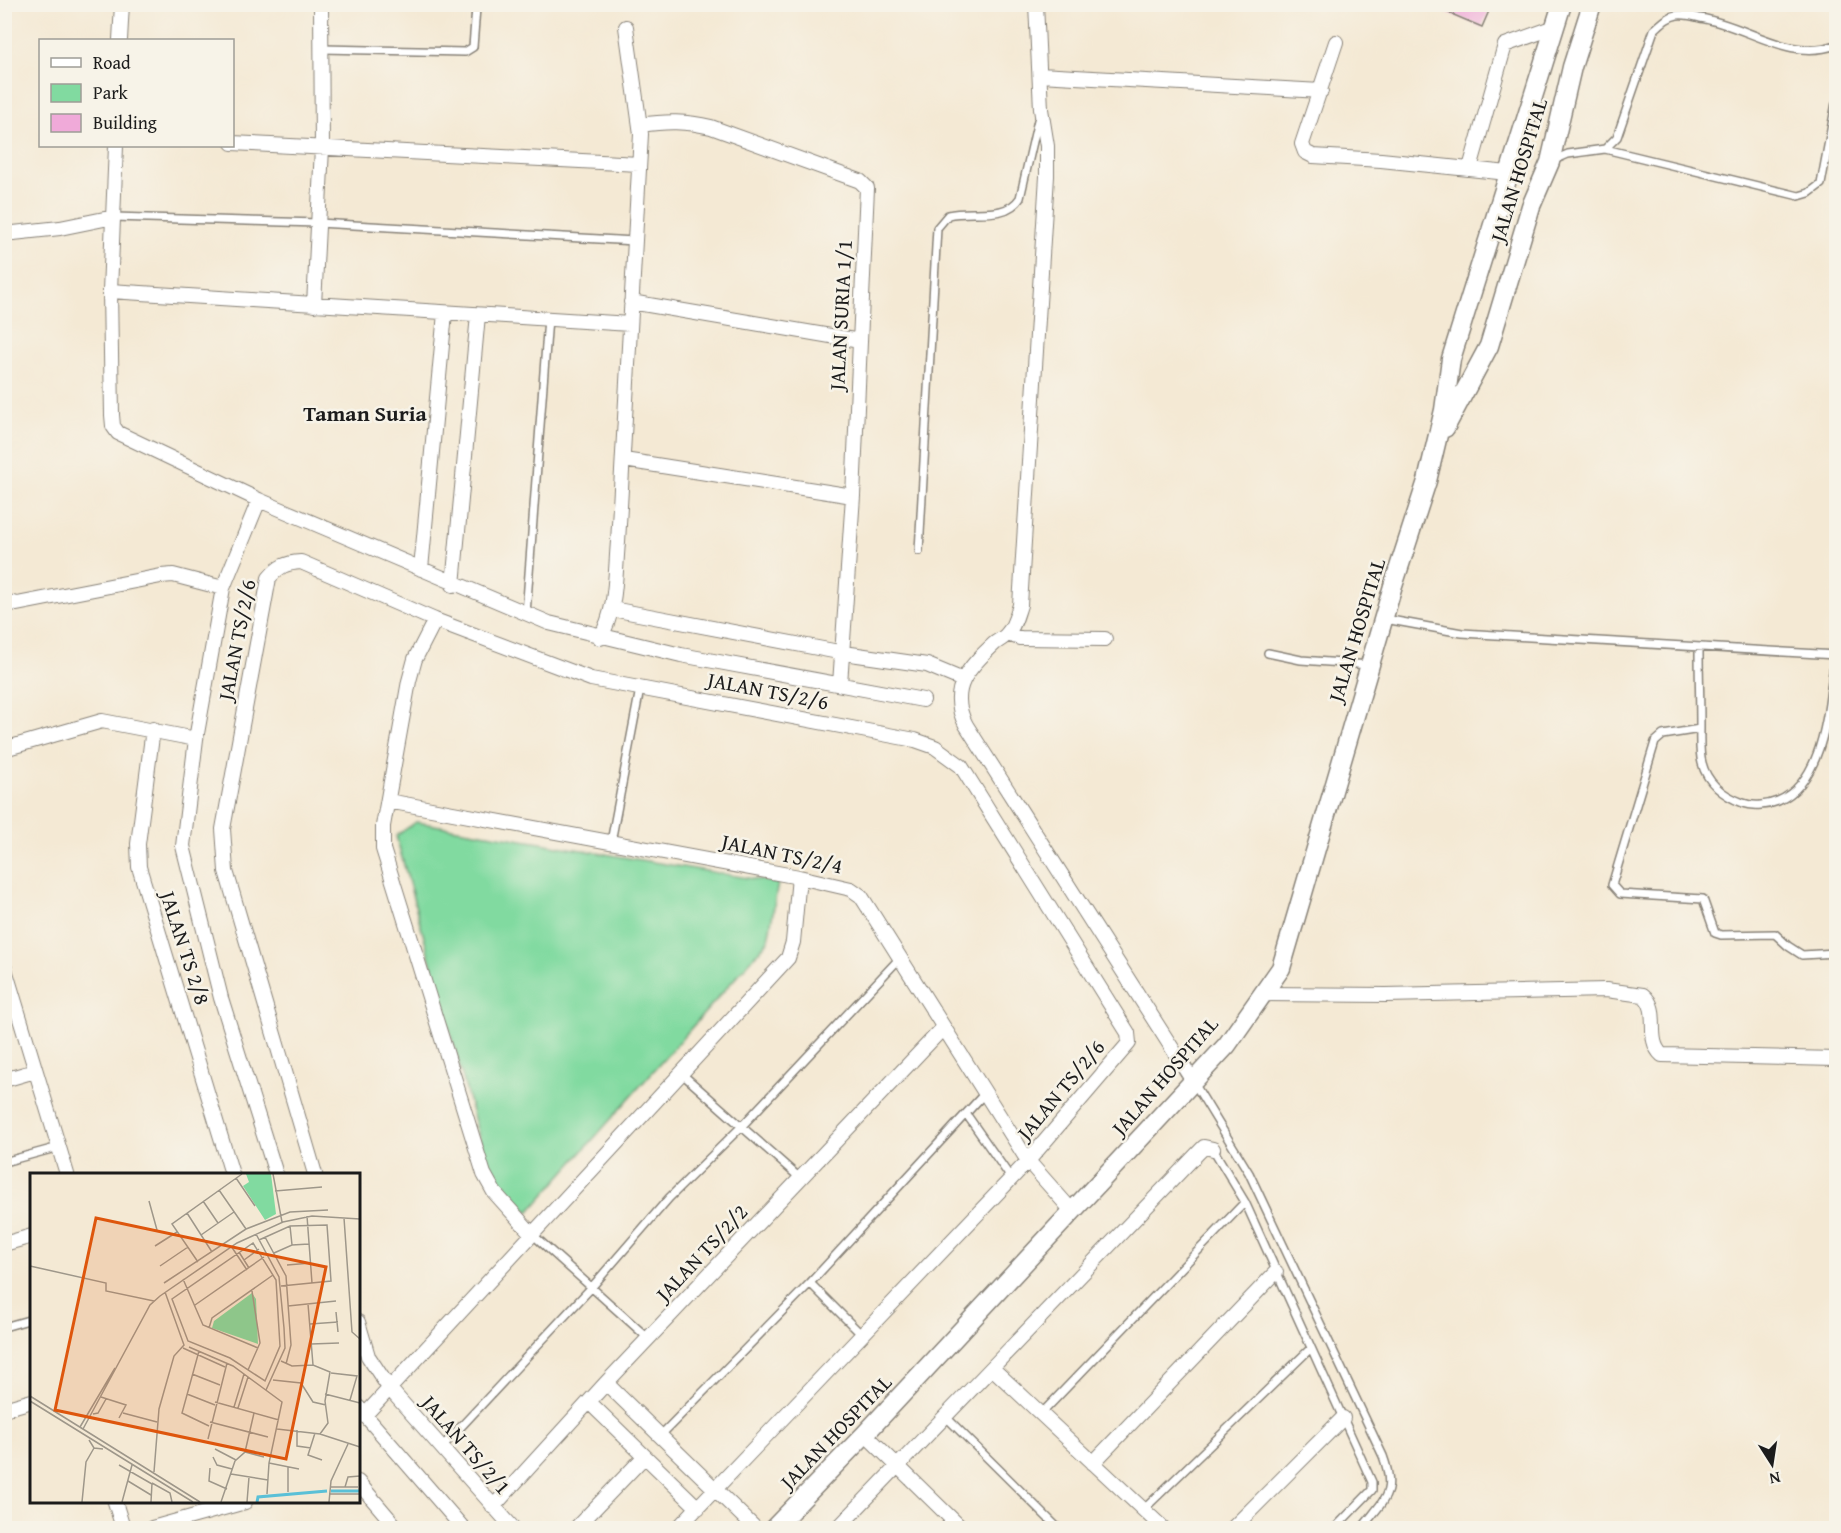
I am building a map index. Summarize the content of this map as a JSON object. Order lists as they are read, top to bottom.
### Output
{
  "streets": {
    "street": [
      "JALAN HOSPITAL",
      "JALAN SURIA 1/1",
      "JALAN TS/2/6",
      "JALAN TS/2/4",
      "JALAN TS 2/8",
      "JALAN TS/2/2",
      "JALAN TS/2/1"
    ]
  },
  "crossings": [
    ["JALAN HOSPITAL", "JALAN TS/2/4"],
    ["JALAN TS/2/6", "JALAN TS/2/4"],
    ["JALAN TS/2/4", "JALAN TS/2/2"],
    ["JALAN TS/2/2", "JALAN TS/2/1"]
  ],
  "districts": ["Taman Suria"],
  "legend": ["Road", "Park", "Building"],
  "north": "bottom"
}
